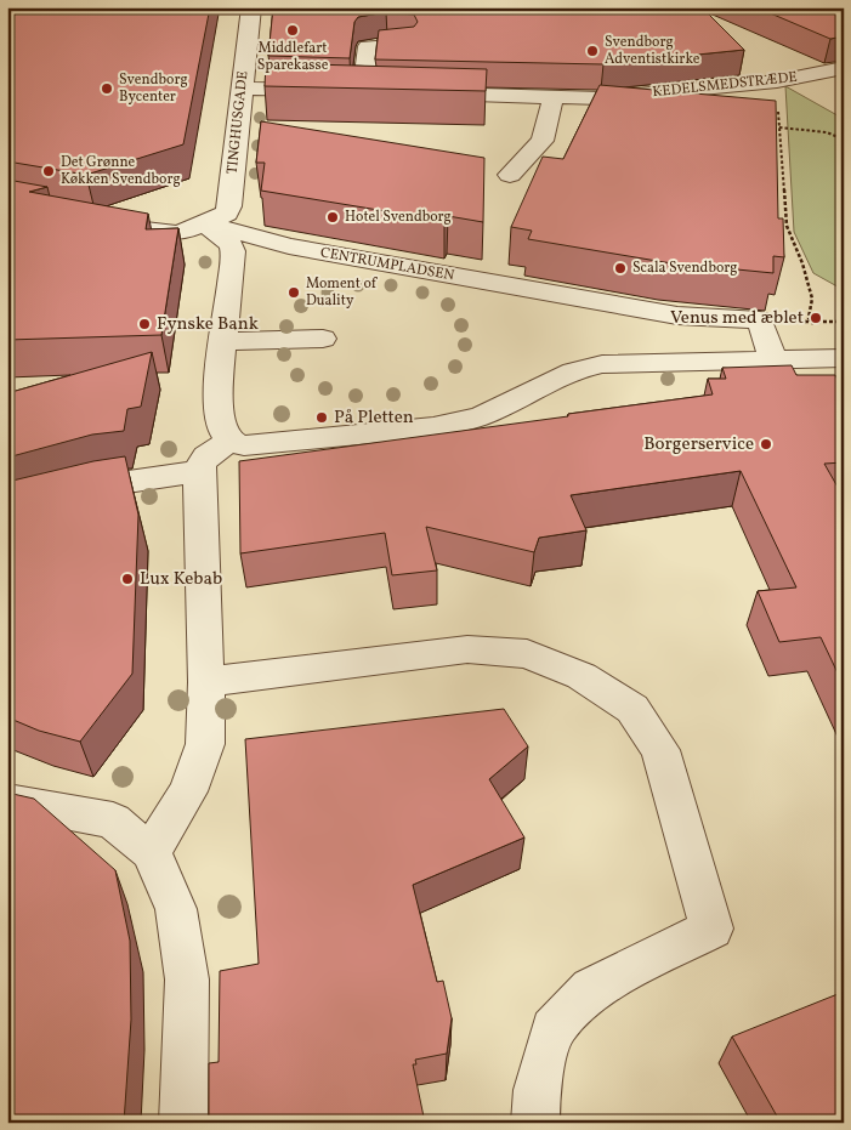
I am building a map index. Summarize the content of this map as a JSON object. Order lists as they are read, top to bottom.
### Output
{
  "streets": {
    "street": ["KEDELSMEDSTRÆDE", "TINGHUSGADE", "CENTRUMPLADSEN"]
  },
  "crossings": [
    ["TINGHUSGADE", "CENTRUMPLADSEN"]
  ],
  "places": [
    "Middlefart Sparekasse",
    "Svendborg Adventistkirke",
    "Svendborg Bycenter",
    "Det Grønne Køkken Svendborg",
    "Hotel Svendborg",
    "Scala Svendborg",
    "Moment of Duality",
    "Venus med æblet",
    "Fynske Bank",
    "På Pletten",
    "Borgerservice",
    "Lux Kebab"
  ]
}
